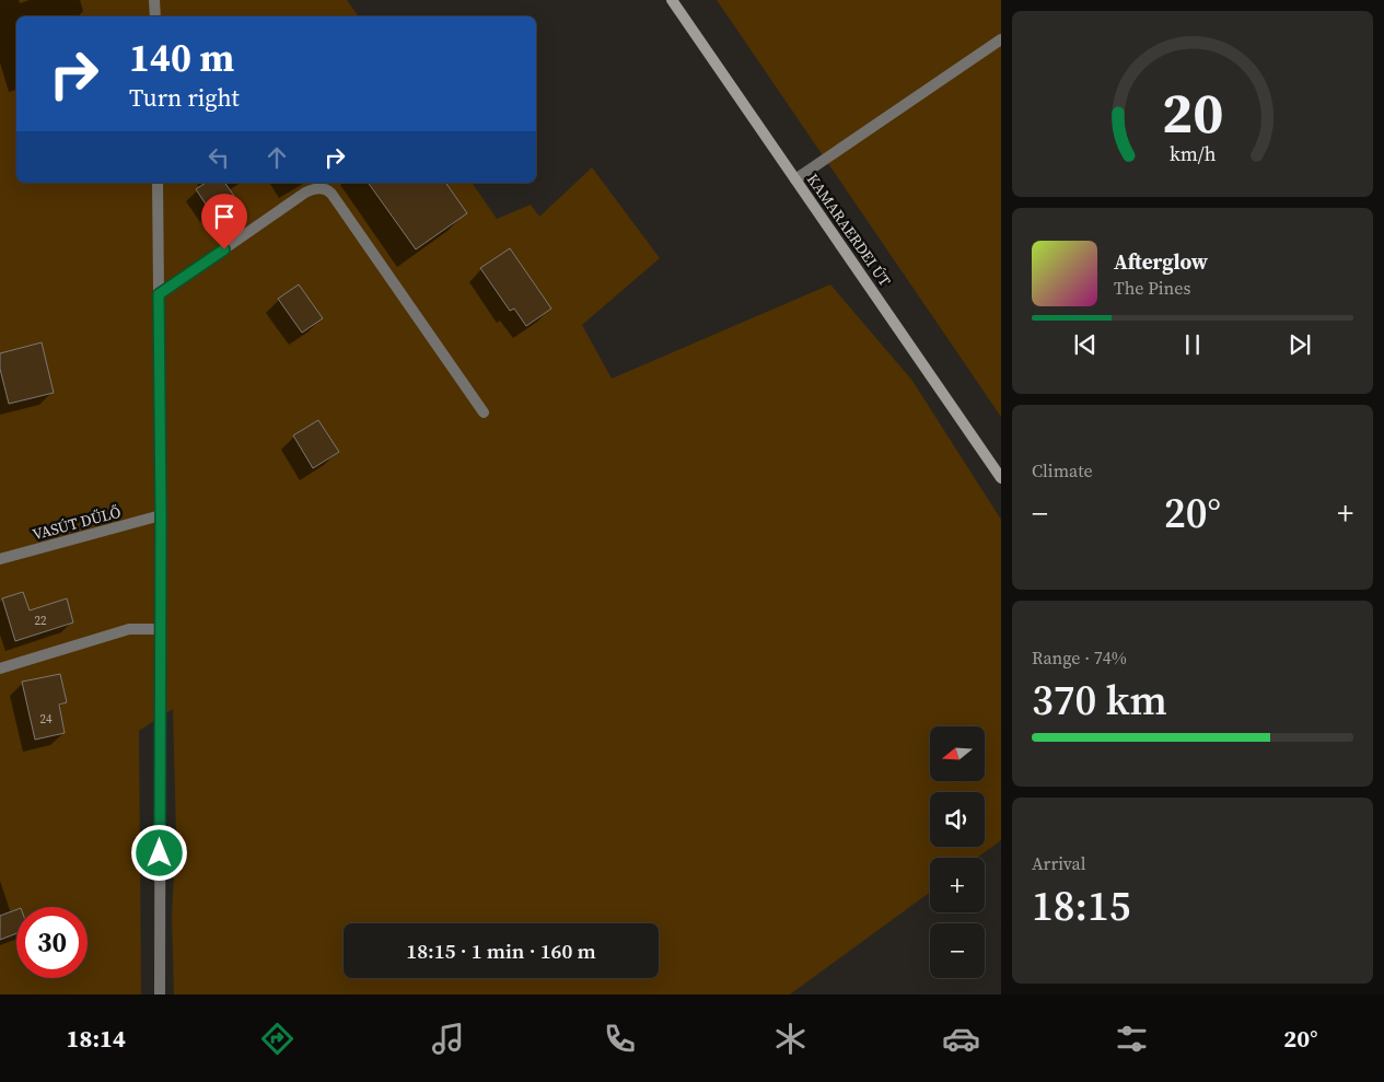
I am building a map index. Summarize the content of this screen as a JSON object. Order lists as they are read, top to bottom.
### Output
{
  "streets": {
    "street": ["KAMARAERDEI ÚT", "VASÚT DŰLŐ"]
  },
  "house_numbers": ["22", "24"],
  "north": "left",
  "page": {
    "turn": ["140 m", "Turn right"],
    "song": ["Afterglow", "The Pines"],
    "tile": [
      "Climate",
      ["Range · 74%", "370 km"],
      ["Arrival", "18:15"]
    ],
    "heat": ["−", "20°", "+"],
    "map_buttons": ["+", "−"],
    "limit": "30",
    "trip": "18:15 · 1 min · 160 m",
    "tabs": ["18:14", "20°"],
    "gauge": ["20", "km/h"]
  }
}
